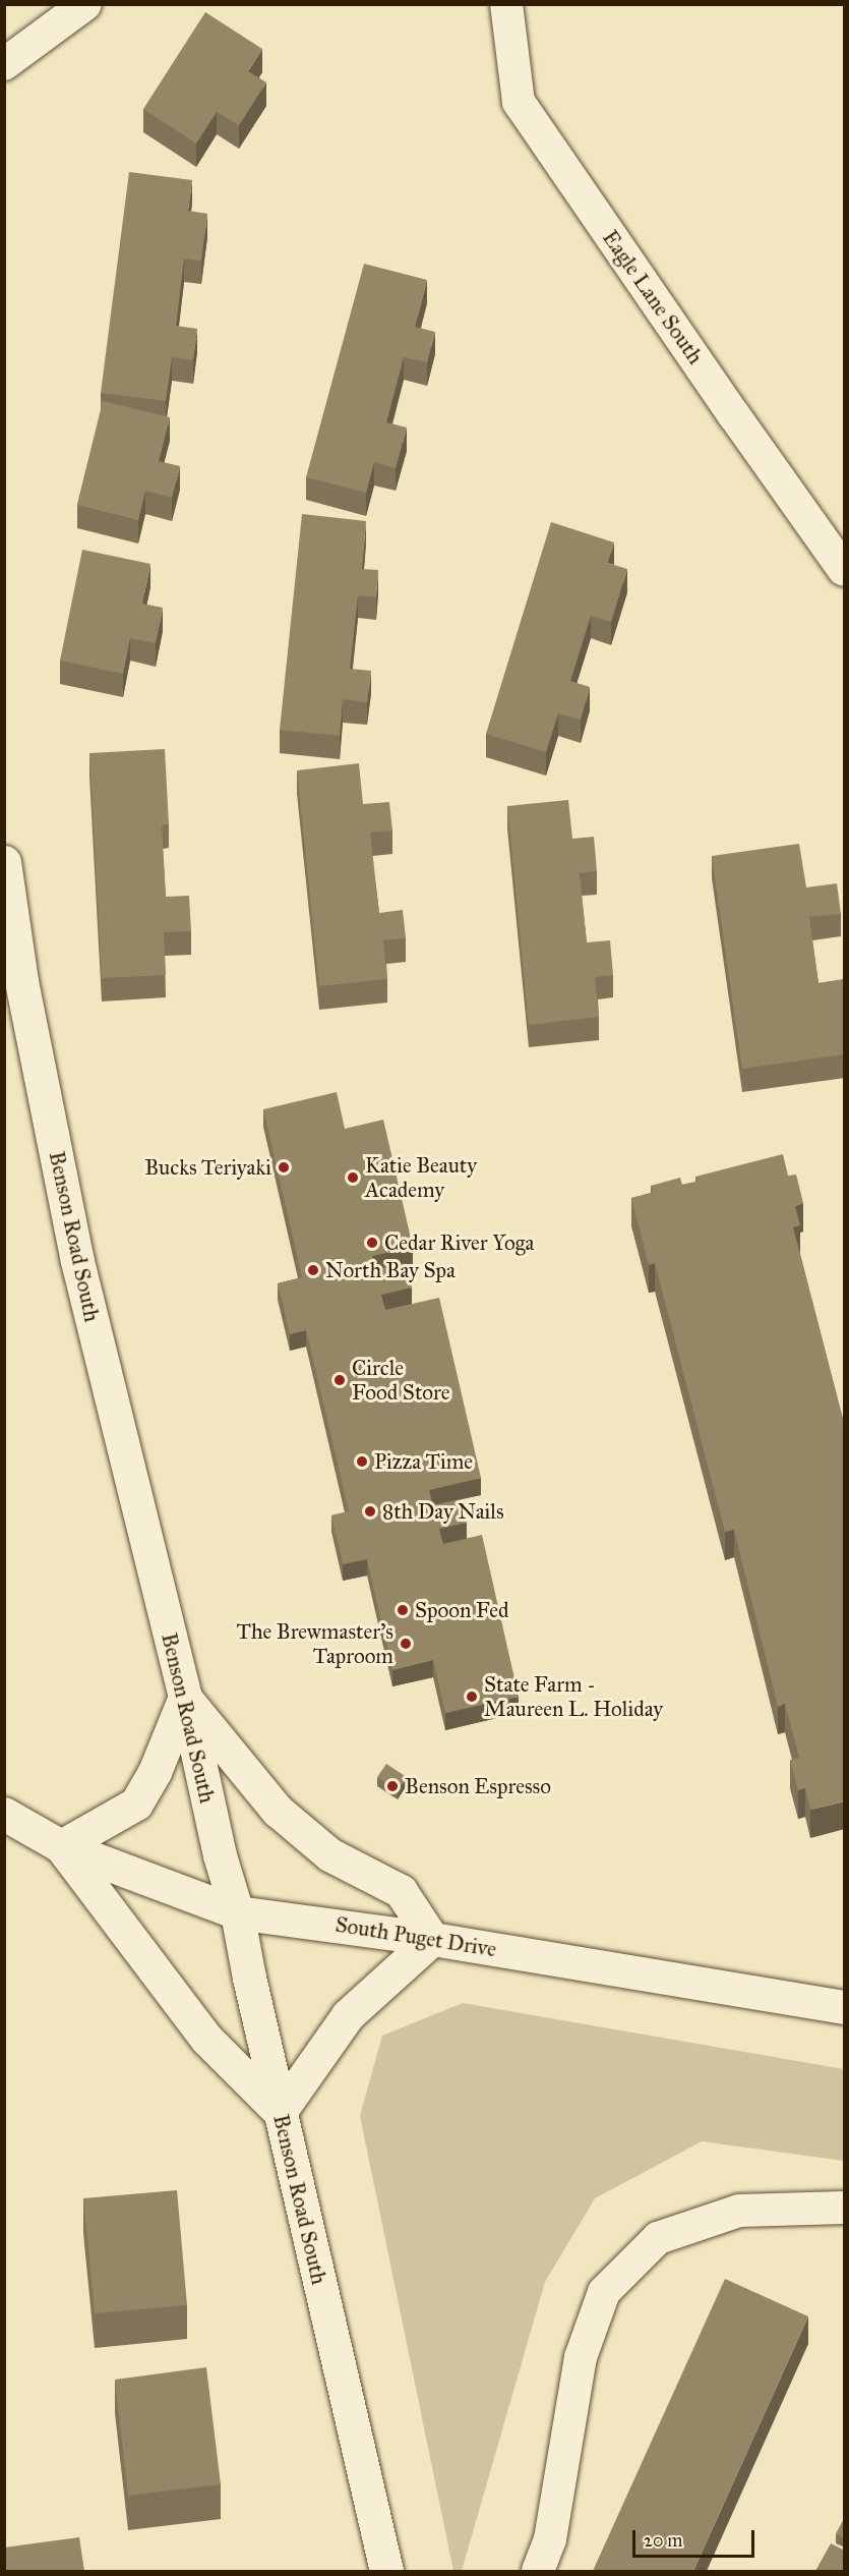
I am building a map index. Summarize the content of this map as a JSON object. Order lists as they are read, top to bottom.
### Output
{
  "streets": {
    "street": ["Eagle Lane South", "Benson Road South", "South Puget Drive"]
  },
  "crossings": [
    ["Benson Road South", "South Puget Drive"]
  ],
  "places": [
    "Bucks Teriyaki",
    "Katie Beauty Academy",
    "Cedar River Yoga",
    "North Bay Spa",
    "Circle Food Store",
    "Pizza Time",
    "8th Day Nails",
    "Spoon Fed",
    "The Brewmaster’s Taproom",
    "State Farm - Maureen L. Holiday",
    "Benson Espresso"
  ],
  "scale_bar": "20 m"
}
